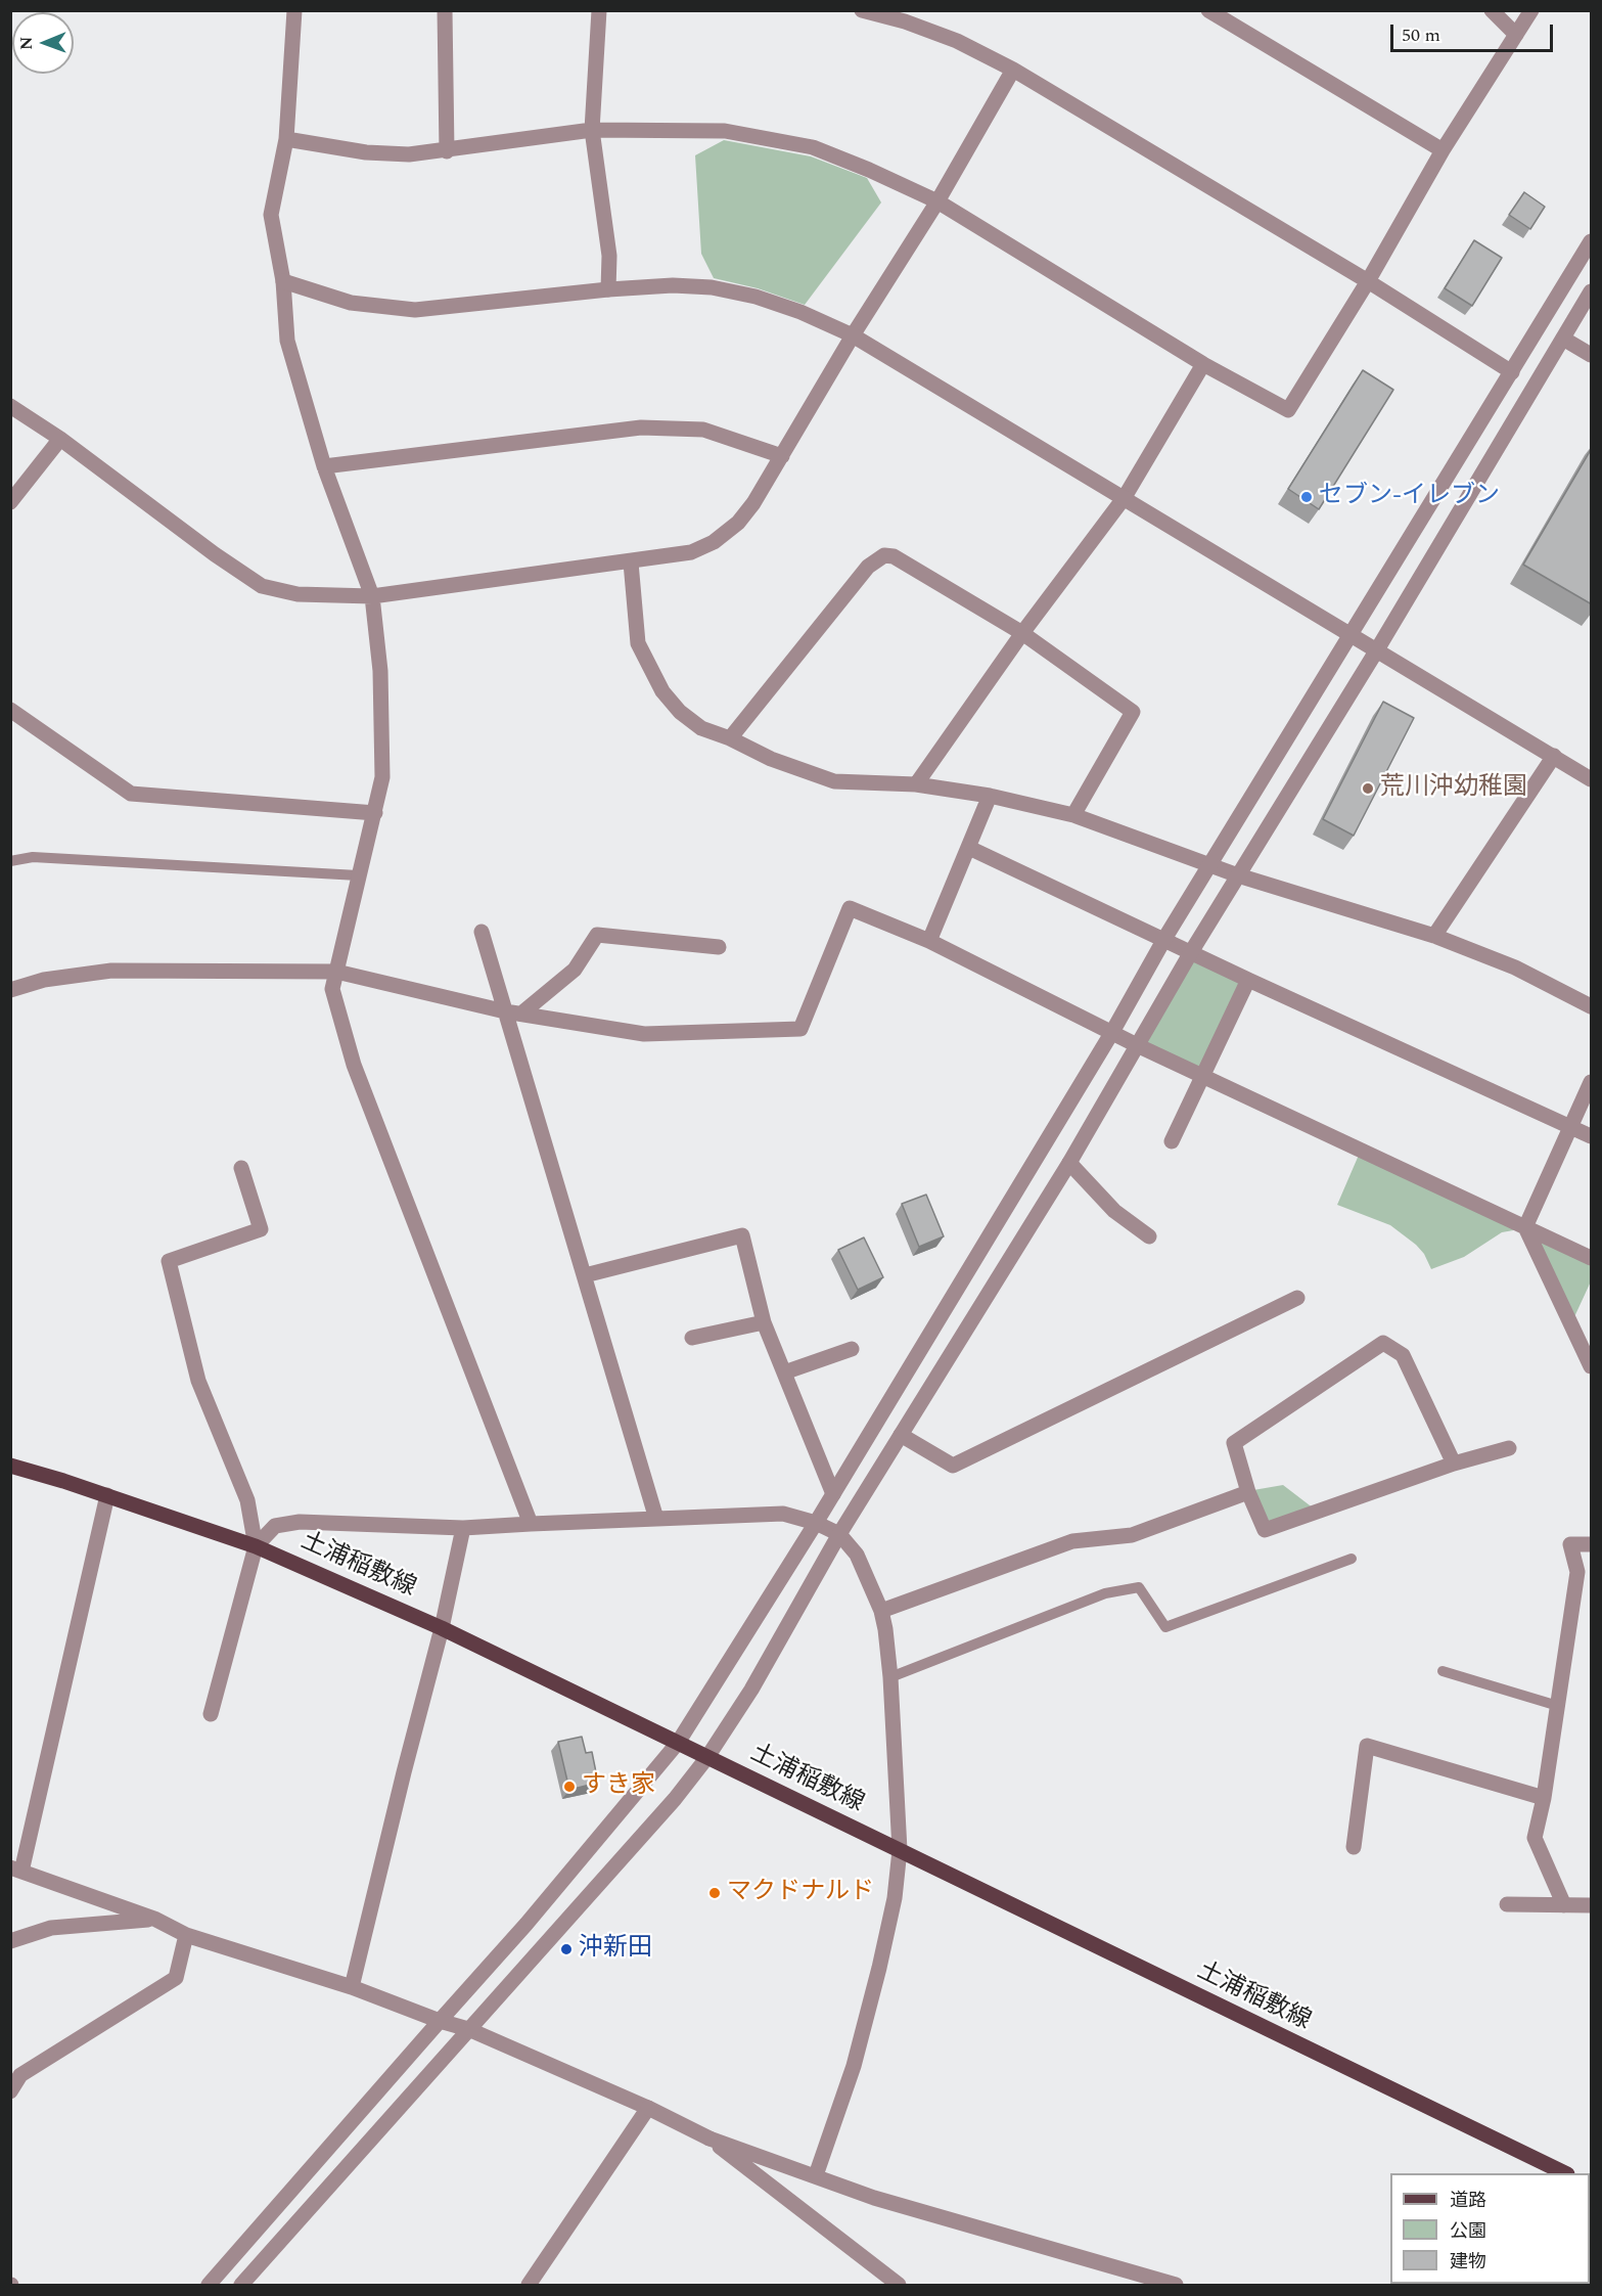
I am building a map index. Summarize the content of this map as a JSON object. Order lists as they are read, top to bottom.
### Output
{
  "streets": {
    "main road": ["土浦稲敷線"]
  },
  "places": [
    "セブン-イレブン",
    "荒川沖幼稚園",
    "すき家",
    "マクドナルド",
    "沖新田"
  ],
  "legend": ["道路", "公園", "建物"],
  "scale_bar": "50 m",
  "north": "left"
}
